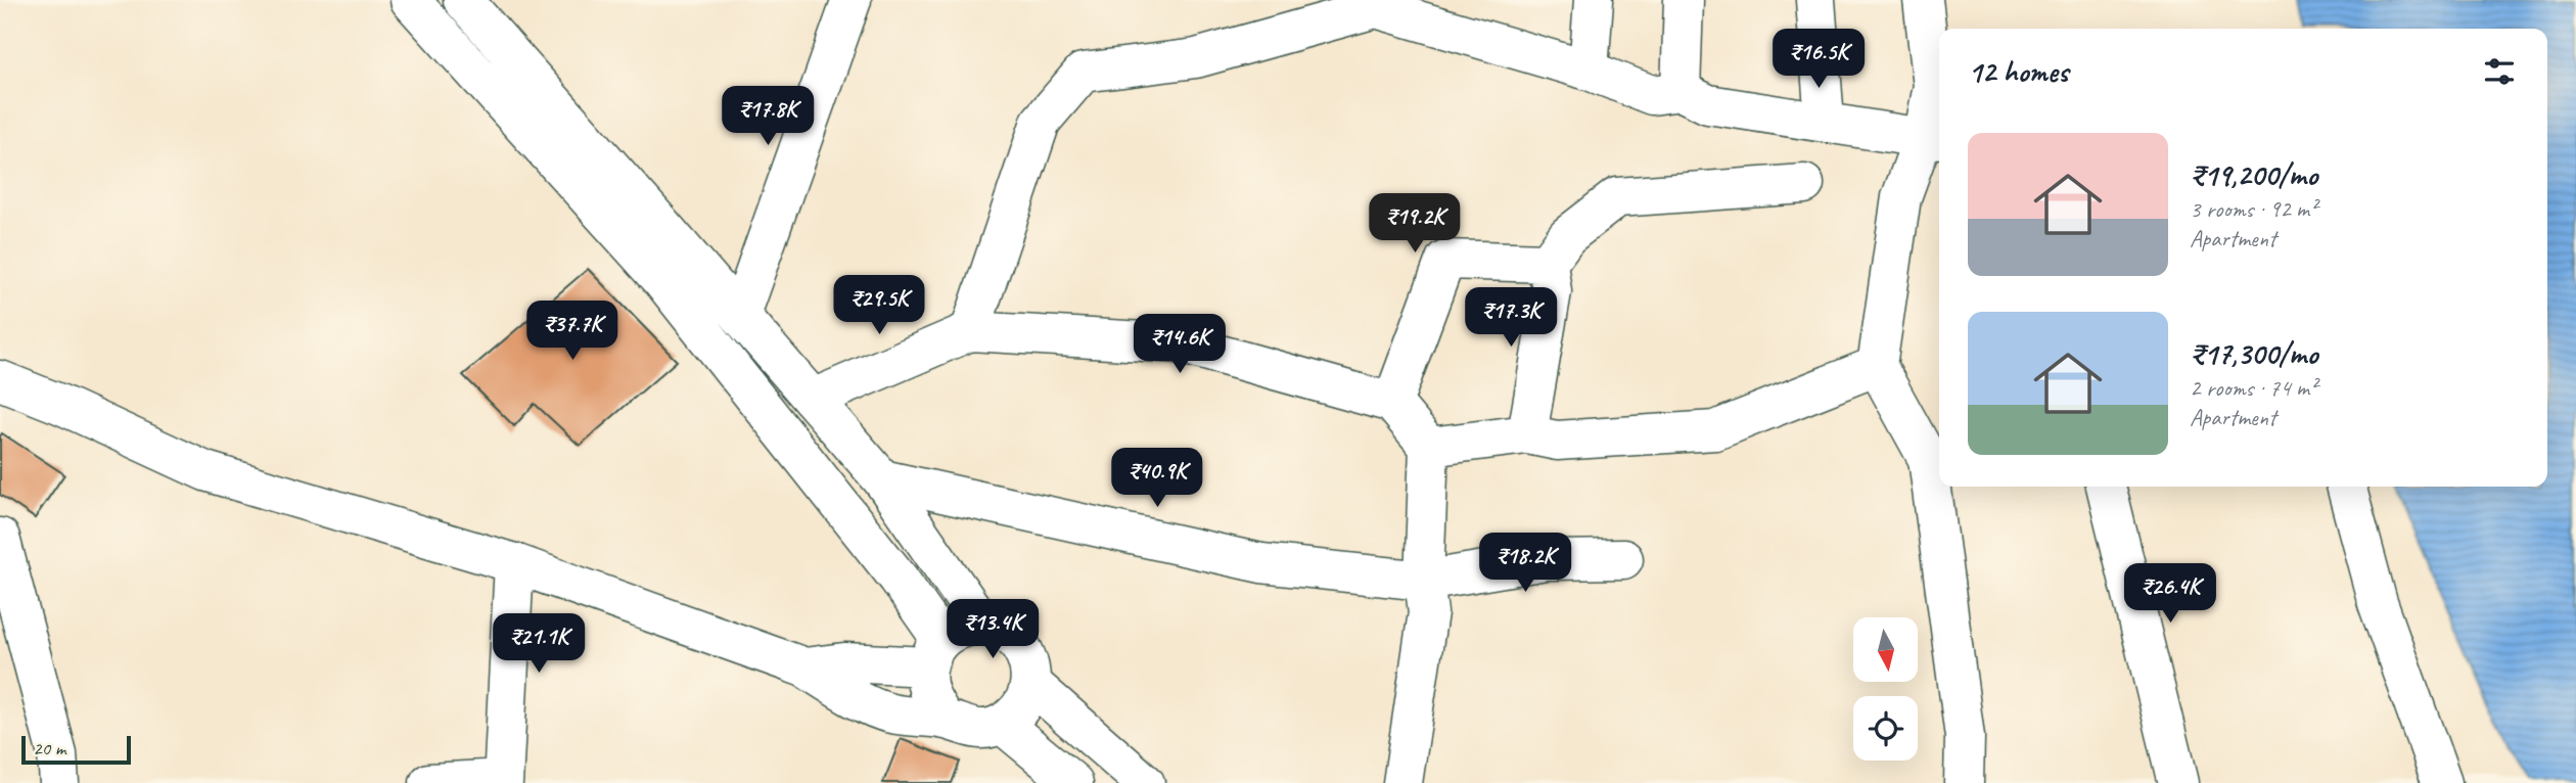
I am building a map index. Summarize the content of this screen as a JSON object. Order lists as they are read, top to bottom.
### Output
{
  "scale_bar": "20 m",
  "north": "bottom",
  "page": {
    "price": [
      "₹16.5K",
      "₹17.8K",
      "₹19.2K",
      "₹29.5K",
      "₹17.3K",
      "₹37.7K",
      "₹14.6K",
      "₹40.9K",
      "₹18.2K",
      "₹26.4K",
      "₹13.4K",
      "₹21.1K"
    ],
    "heading": "12 homes",
    "list": [
      {
        "name": "₹19,200/mo",
        "note": "3 rooms · 92 m² · Apartment"
      },
      {
        "name": "₹17,300/mo",
        "note": "2 rooms · 74 m² · Apartment"
      }
    ],
    "scale": "20 m"
  }
}
